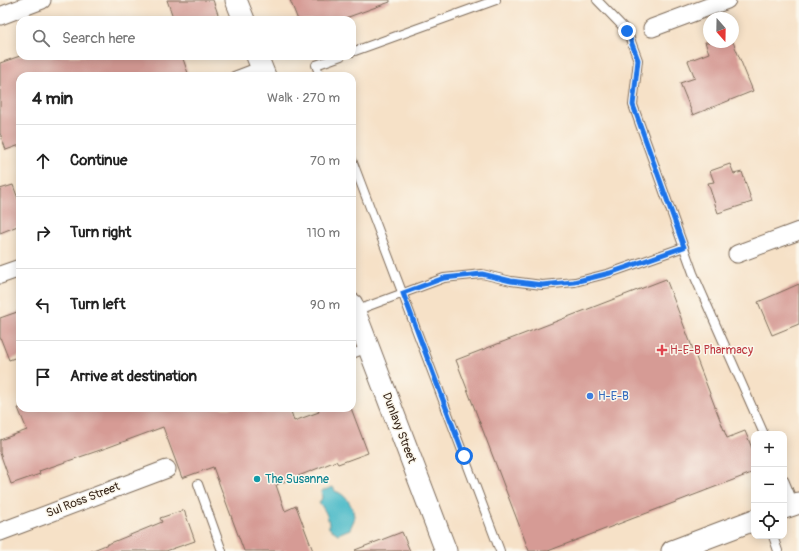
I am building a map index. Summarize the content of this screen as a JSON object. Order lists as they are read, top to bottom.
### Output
{
  "streets": {
    "street": ["Dunlavy Street", "Sul Ross Street"]
  },
  "places": {
    "health": ["H-E-B Pharmacy"],
    "other": ["H-E-B", "The Susanne"]
  },
  "north": "bottom",
  "page": {
    "search": "Search here",
    "heading": ["4 min", "Walk · 270 m"],
    "list": [
      ["Continue", "70 m"],
      ["Turn right", "110 m"],
      ["Turn left", "90 m"],
      "Arrive at destination"
    ],
    "map_buttons": ["+", "−"]
  }
}
